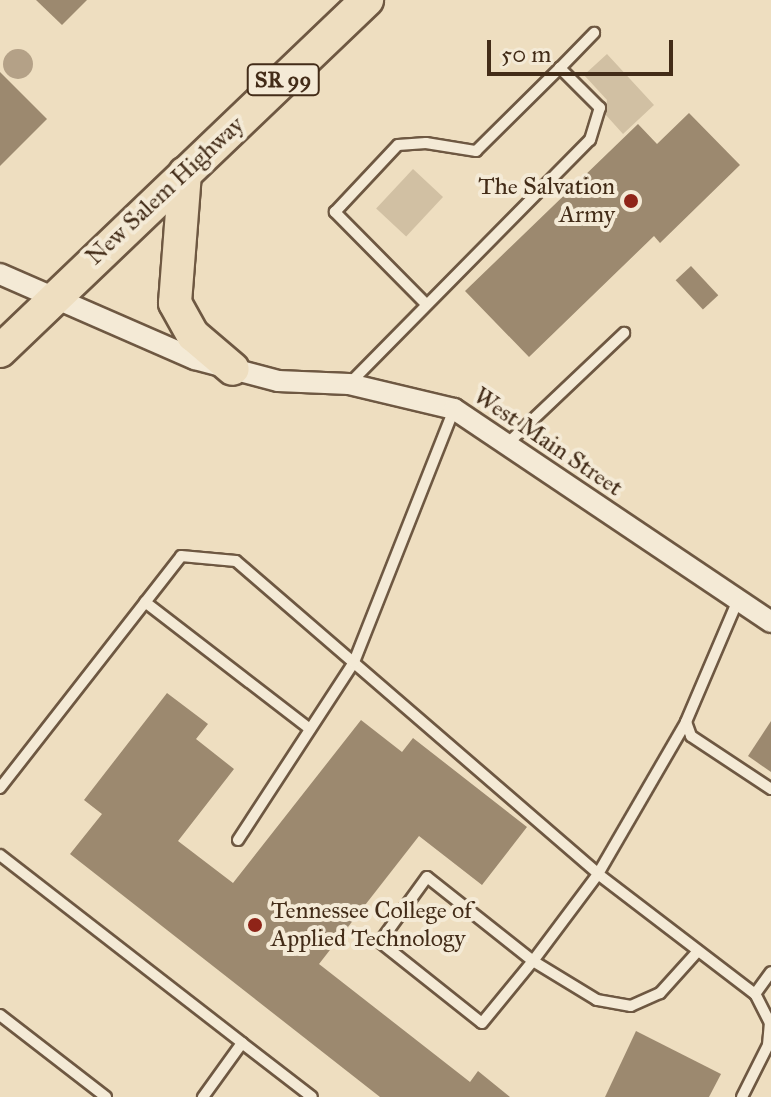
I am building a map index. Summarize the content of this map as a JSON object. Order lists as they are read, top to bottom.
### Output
{
  "streets": {
    "main road": ["SR 99", "New Salem Highway"],
    "street": ["West Main Street"]
  },
  "crossings": [
    ["New Salem Highway", "West Main Street"]
  ],
  "places": ["The Salvation Army", "Tennessee College of Applied Technology"],
  "scale_bar": "50 m"
}
